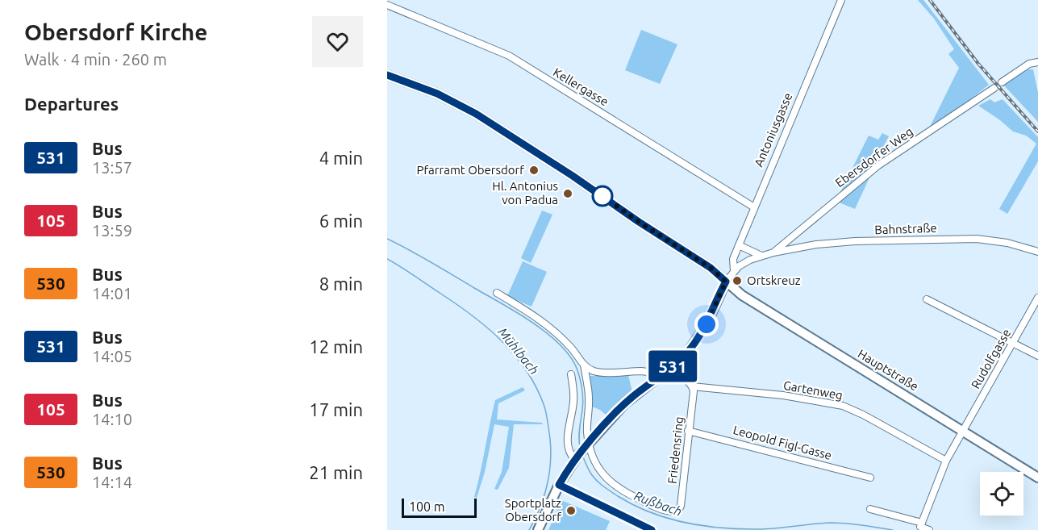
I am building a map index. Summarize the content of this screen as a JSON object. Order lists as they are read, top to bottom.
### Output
{
  "streets": {
    "main road": ["Hauptstraße"],
    "street": [
      "Kellergasse",
      "Antoniusgasse",
      "Ebersdorfer Weg",
      "Bahnstraße",
      "Rudolfgasse",
      "Gartenweg",
      "Leopold Figl-Gasse",
      "Friedensring"
    ]
  },
  "crossings": [
    ["Kellergasse", "Antoniusgasse"],
    ["Antoniusgasse", "Bahnstraße"],
    ["Ebersdorfer Weg", "Bahnstraße"],
    ["Rudolfgasse", "Hauptstraße"],
    ["Rudolfgasse", "Gartenweg"],
    ["Gartenweg", "Friedensring"],
    ["Leopold Figl-Gasse", "Friedensring"]
  ],
  "water": ["Mühlbach", "Rußbach"],
  "places": [
    "Pfarramt Obersdorf",
    "Hl. Antonius von Padua",
    "Ortskreuz",
    "Sportplatz Obersdorf"
  ],
  "lines": ["bus line 531"],
  "scale_bar": "100 m",
  "page": {
    "heading": [
      ["Obersdorf Kirche", "Walk · 4 min · 260 m"],
      "Departures"
    ],
    "on_map": "531",
    "list": [
      {
        "mark": "531",
        "name": "Bus",
        "note": "13:57",
        "value": "4 min"
      },
      {
        "mark": "105",
        "name": "Bus",
        "note": "13:59",
        "value": "6 min"
      },
      {
        "mark": "530",
        "name": "Bus",
        "note": "14:01",
        "value": "8 min"
      },
      {
        "mark": "531",
        "name": "Bus",
        "note": "14:05",
        "value": "12 min"
      },
      {
        "mark": "105",
        "name": "Bus",
        "note": "14:10",
        "value": "17 min"
      },
      {
        "mark": "530",
        "name": "Bus",
        "note": "14:14",
        "value": "21 min"
      }
    ],
    "scale": "100 m"
  }
}
